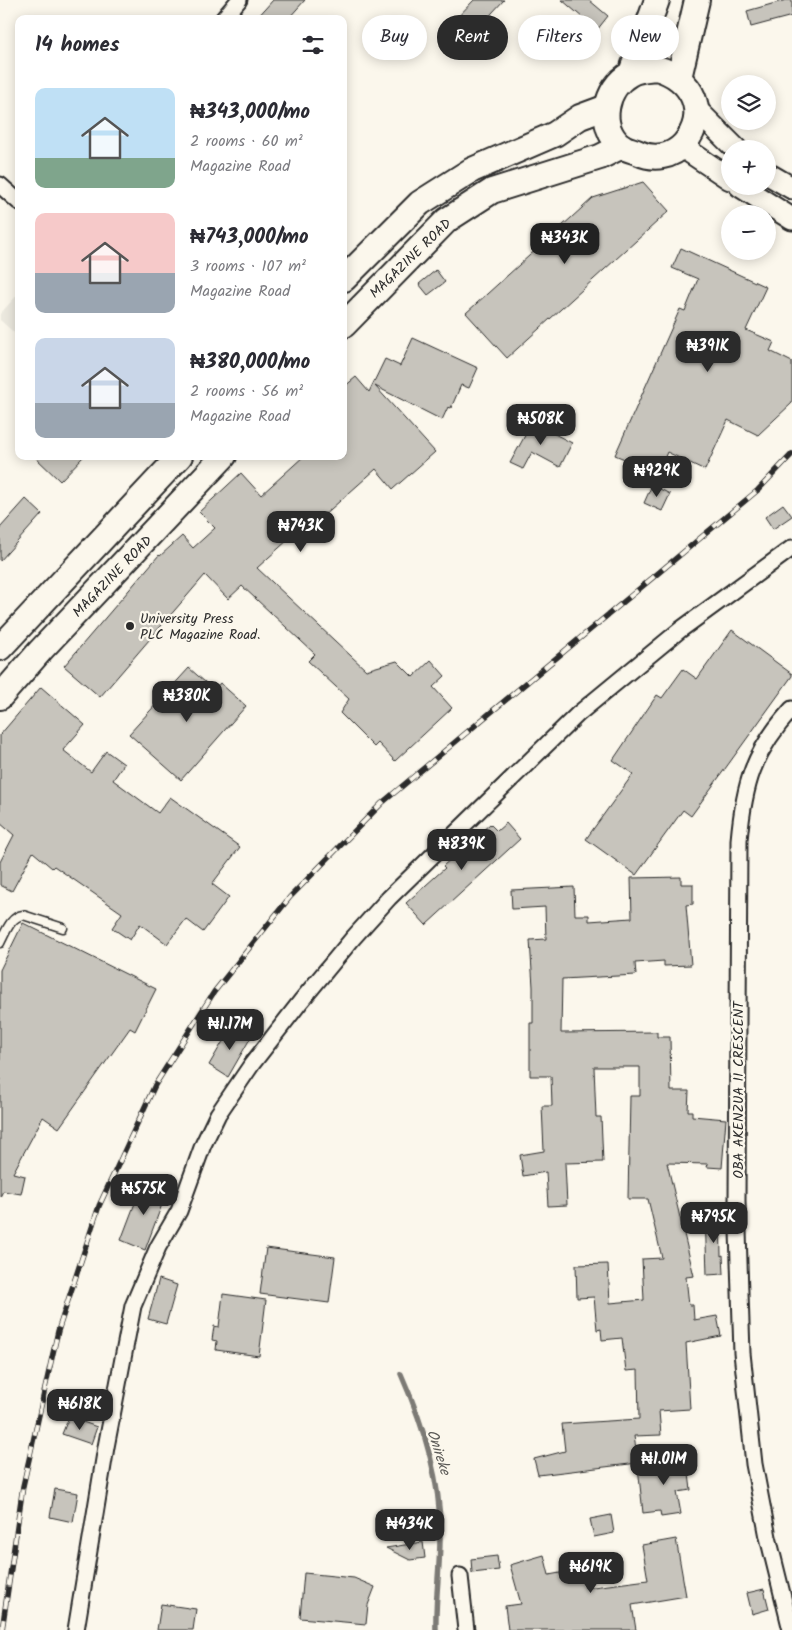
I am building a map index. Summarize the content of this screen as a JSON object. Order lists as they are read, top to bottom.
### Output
{
  "streets": {
    "main road": ["MAGAZINE ROAD"],
    "street": ["OBA AKENZUA II CRESCENT"]
  },
  "water": ["Onireke"],
  "places": ["University Press PLC Magazine Road."],
  "page": {
    "chip": [
      "Buy",
      "Rent",
      "Filters",
      "New"
    ],
    "heading": "14 homes",
    "map_buttons": ["+", "−"],
    "list": [
      {
        "name": "₦343,000/mo",
        "note": "2 rooms · 60 m² · Magazine Road"
      },
      {
        "name": "₦743,000/mo",
        "note": "3 rooms · 107 m² · Magazine Road"
      },
      {
        "name": "₦380,000/mo",
        "note": "2 rooms · 56 m² · Magazine Road"
      }
    ],
    "price": [
      "₦343K",
      "₦391K",
      "₦508K",
      "₦929K",
      "₦743K",
      "₦380K",
      "₦839K",
      "₦1.17M",
      "₦575K",
      "₦795K",
      "₦618K",
      "₦1.01M",
      "₦434K",
      "₦619K"
    ]
  }
}
